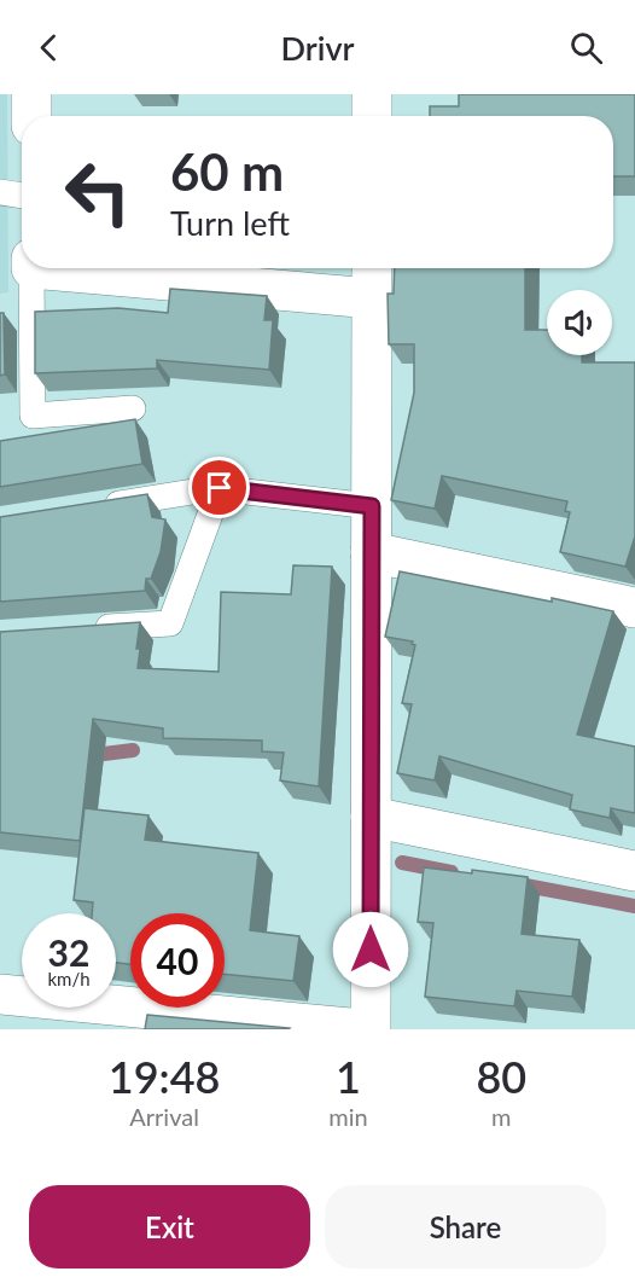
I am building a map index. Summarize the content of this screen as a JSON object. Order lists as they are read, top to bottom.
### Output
{
  "page": {
    "header": "Drivr",
    "turn": ["60 m", "Turn left"],
    "speed": "32 km/h",
    "limit": "40",
    "eta": [
      "19:48",
      "Arrival",
      "1",
      "min",
      "80",
      "m"
    ],
    "buttons": ["Exit", "Share"]
  }
}
